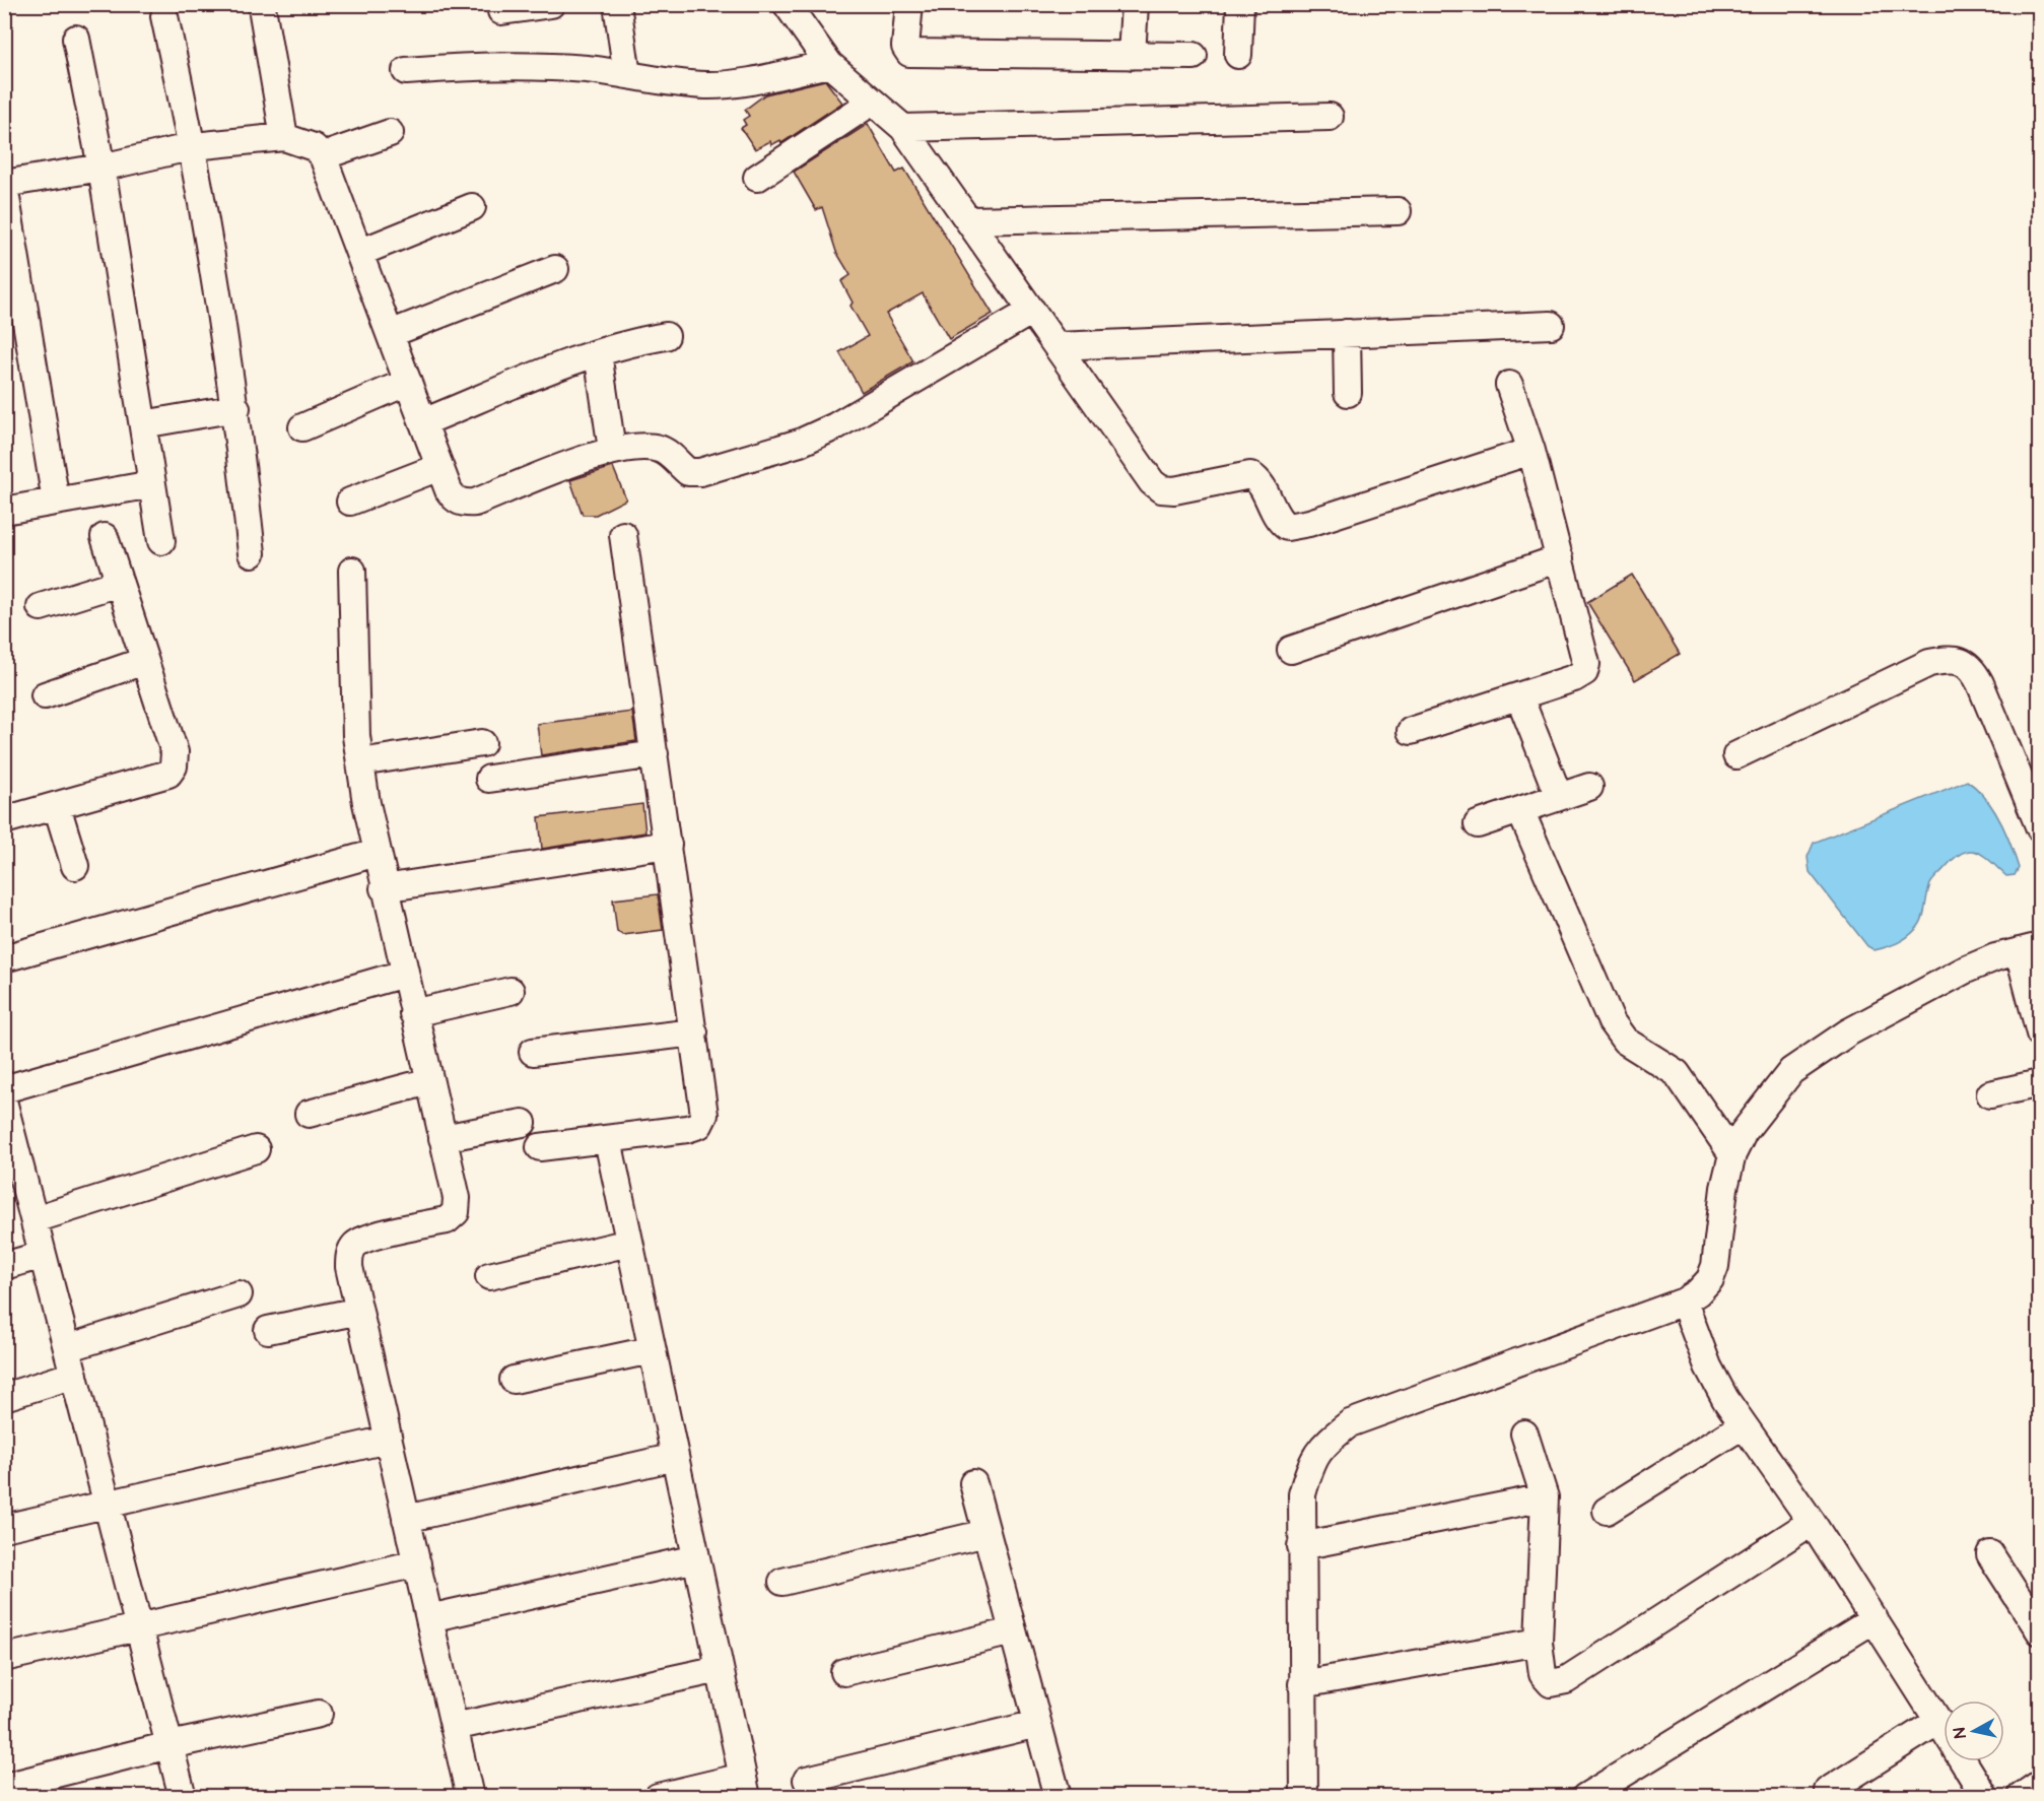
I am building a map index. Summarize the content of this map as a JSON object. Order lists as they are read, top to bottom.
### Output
{
  "north": "left"
}
